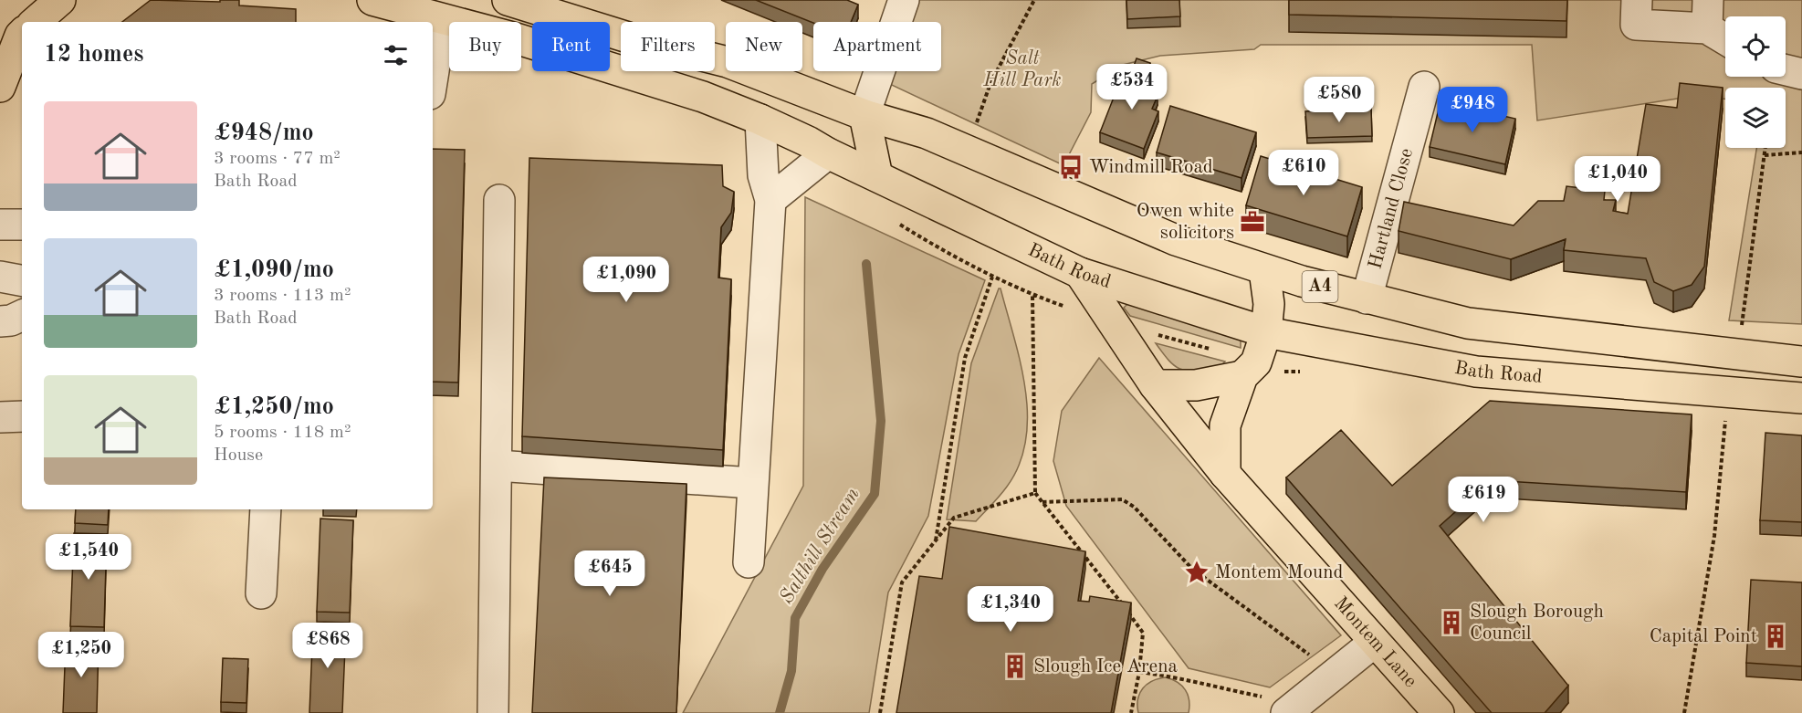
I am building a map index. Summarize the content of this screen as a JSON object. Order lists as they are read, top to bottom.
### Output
{
  "streets": {
    "main road": ["Bath Road", "A4", "Montem Lane"],
    "street": ["Hartland Close"]
  },
  "crossings": [
    ["Hartland Close", "A4"],
    ["Bath Road", "Montem Lane"]
  ],
  "water": ["Salthill Stream"],
  "parks": ["Salt Hill Park"],
  "places": {
    "bus stop": ["Windmill Road"],
    "office": ["Owen white solicitors"],
    "place": ["Montem Mound"],
    "building": ["Slough Borough Council", "Capital Point", "Slough Ice Arena"]
  },
  "page": {
    "chip": [
      "Buy",
      "Rent",
      "Filters",
      "New",
      "Apartment"
    ],
    "heading": "12 homes",
    "price": [
      "£534",
      "£580",
      "£948",
      "£610",
      "£1,040",
      "£1,090",
      "£619",
      "£1,540",
      "£645",
      "£1,340",
      "£868",
      "£1,250"
    ],
    "list": [
      {
        "name": "£948/mo",
        "note": "3 rooms · 77 m² · Bath Road"
      },
      {
        "name": "£1,090/mo",
        "note": "3 rooms · 113 m² · Bath Road"
      },
      {
        "name": "£1,250/mo",
        "note": "5 rooms · 118 m² · House"
      }
    ]
  }
}
